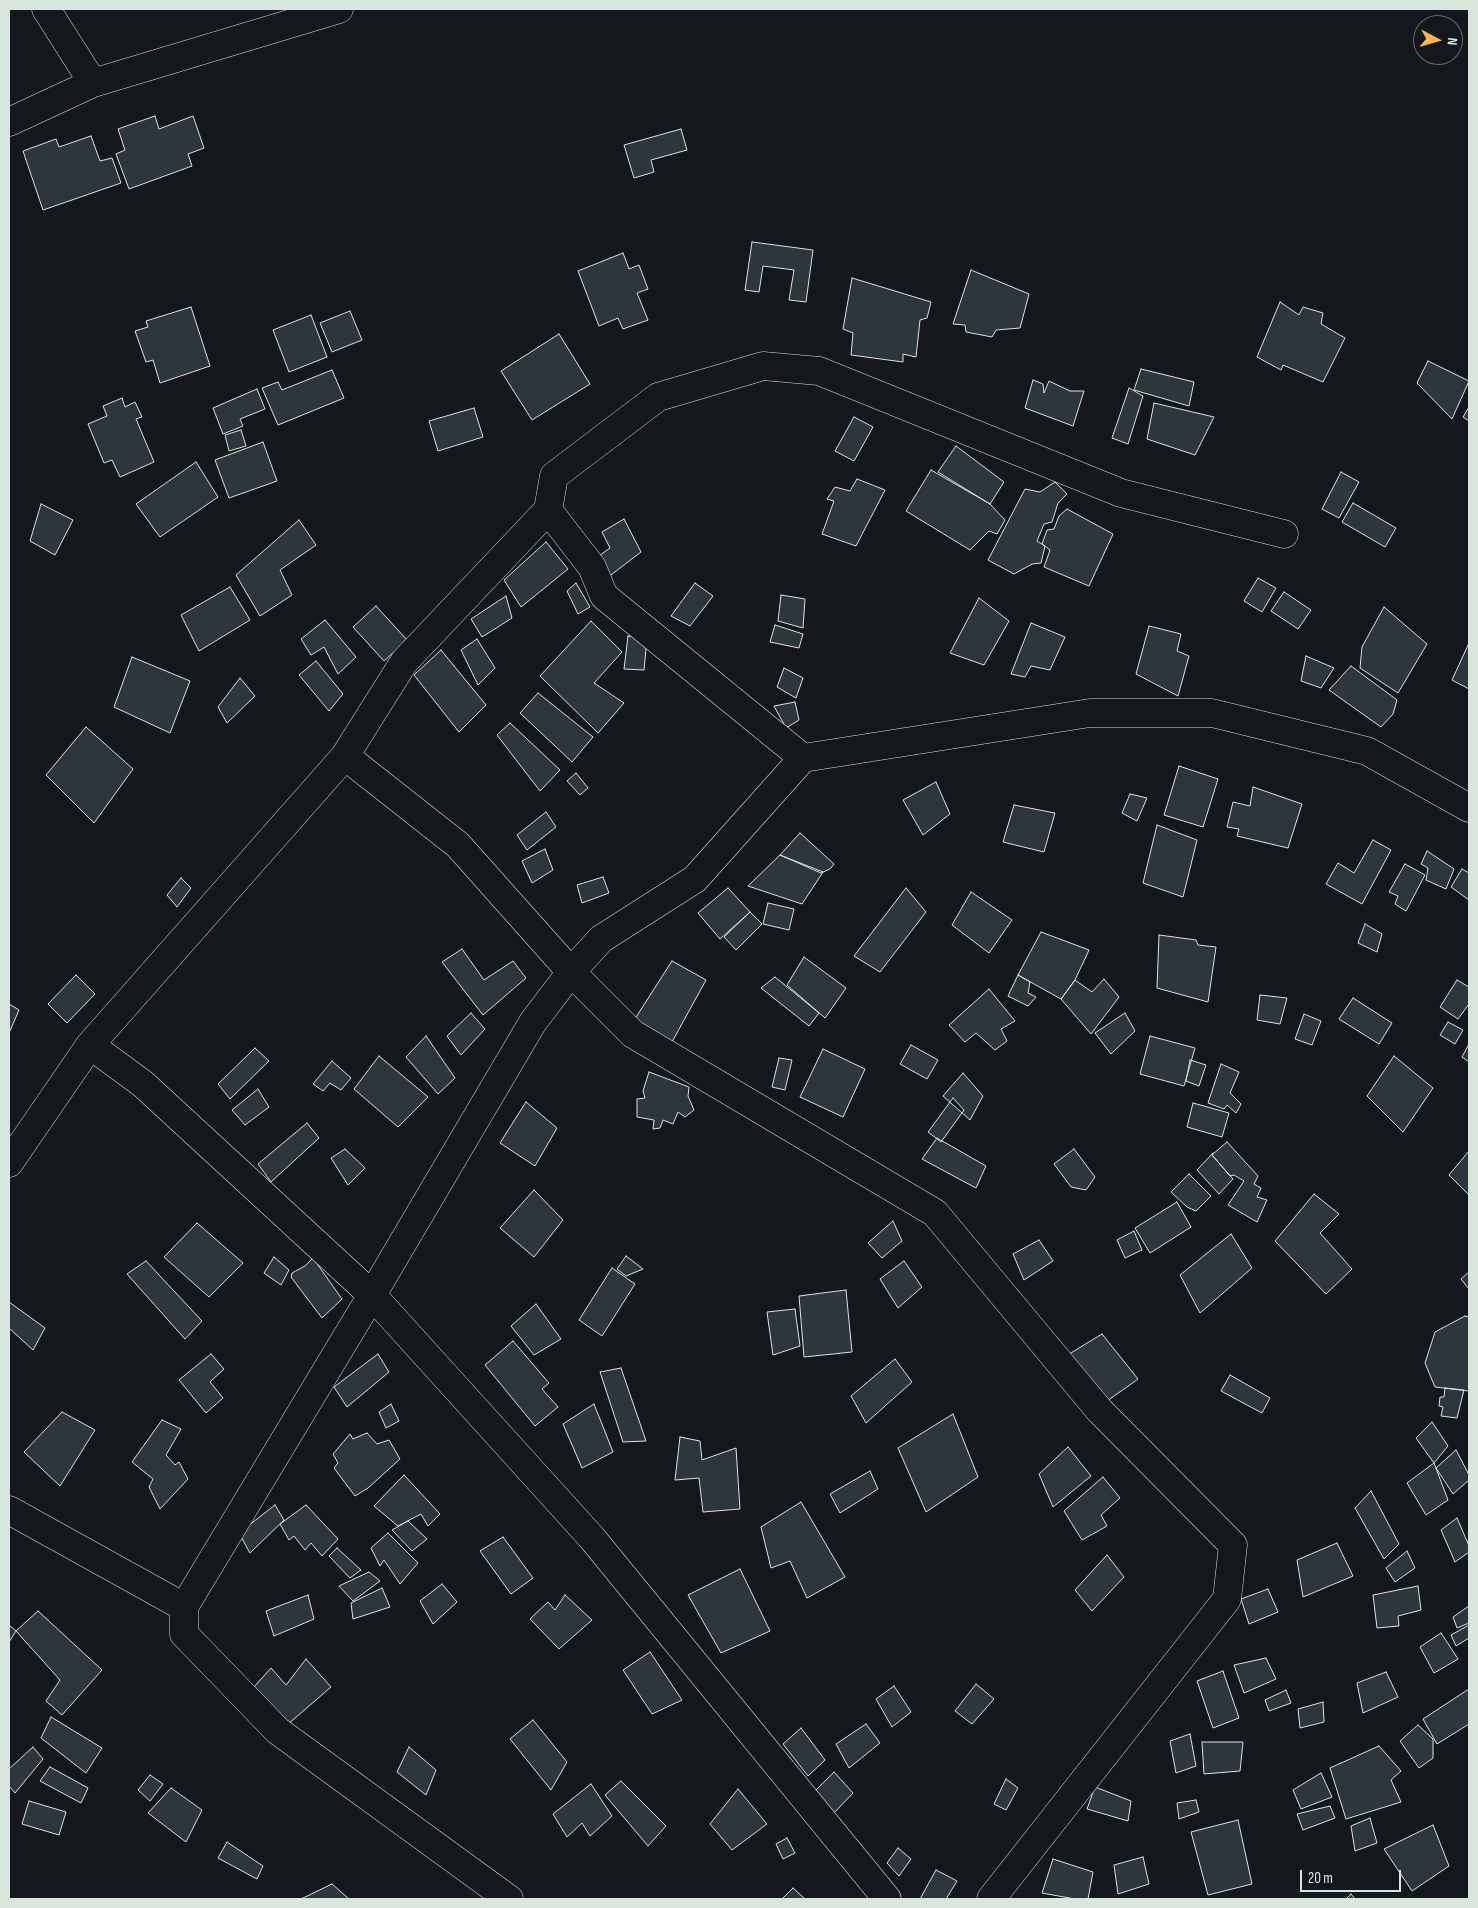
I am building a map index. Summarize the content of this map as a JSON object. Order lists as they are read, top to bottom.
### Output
{
  "scale_bar": "20 m",
  "north": "right"
}
